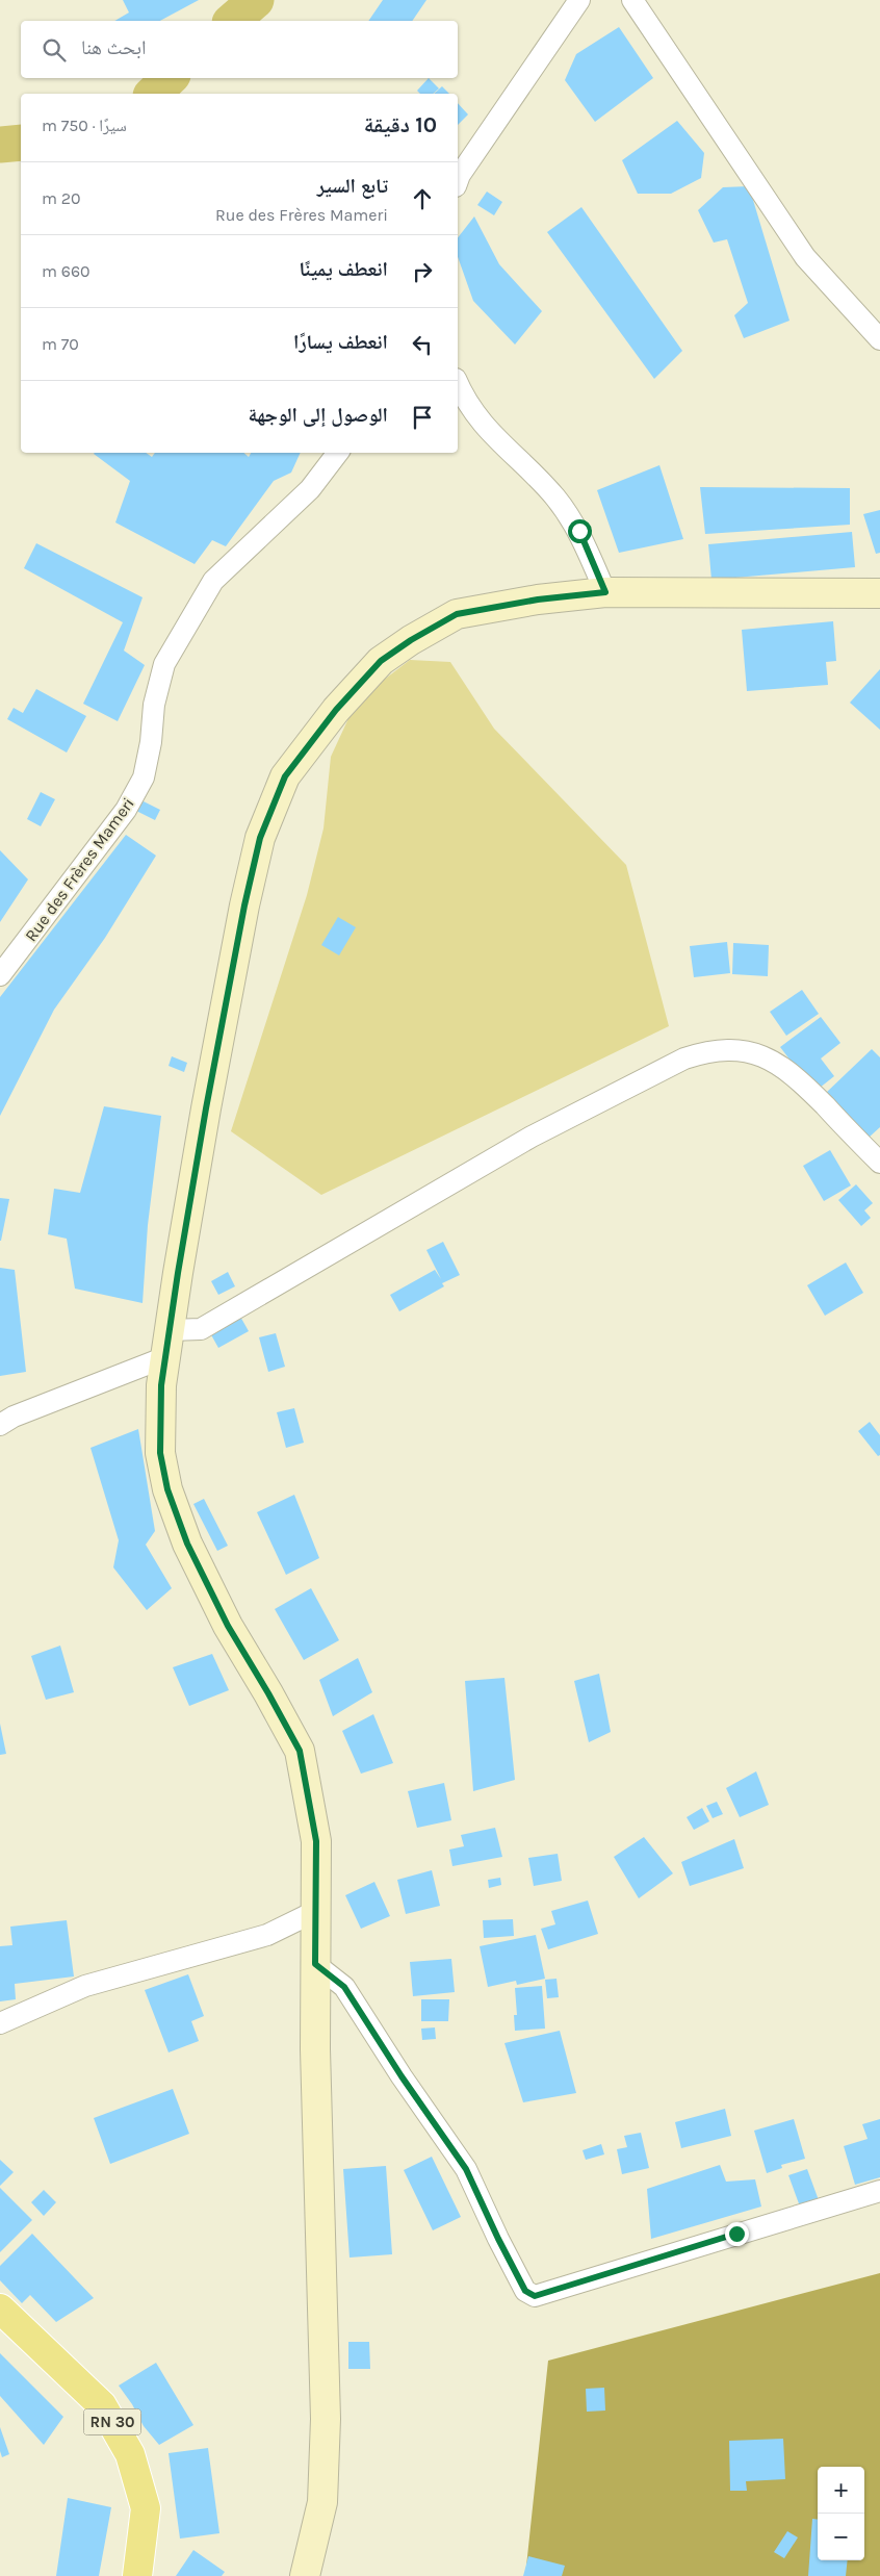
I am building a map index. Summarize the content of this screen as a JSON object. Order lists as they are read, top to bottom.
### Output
{
  "streets": {
    "main road": ["RN 30"],
    "street": ["Rue des Frères Mameri"]
  },
  "page": {
    "search": "ابحث هنا",
    "heading": ["10 دقيقة", "سيرًا · 750 m"],
    "list": [
      ["تابع السير", "Rue des Frères Mameri", "20 m"],
      ["انعطف يمينًا", "660 m"],
      ["انعطف يسارًا", "70 m"],
      "الوصول إلى الوجهة"
    ],
    "map_buttons": ["+", "−"]
  }
}
